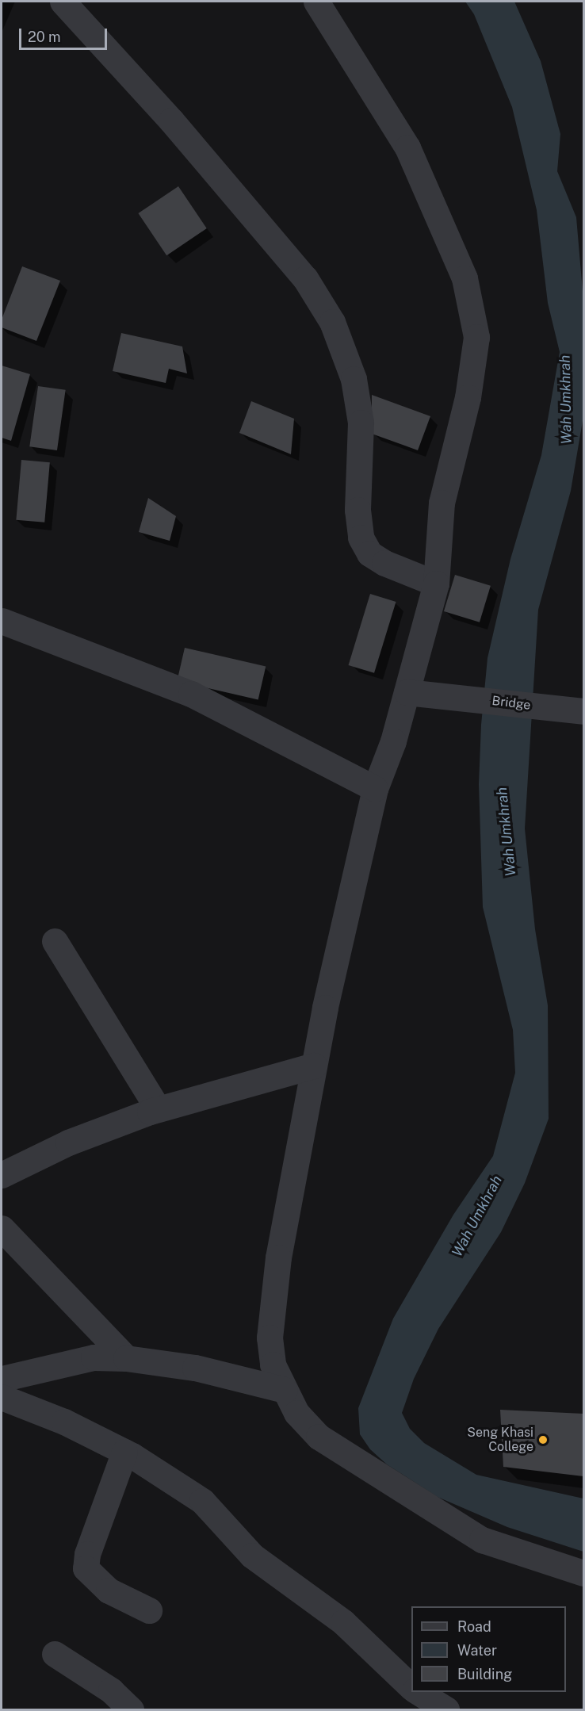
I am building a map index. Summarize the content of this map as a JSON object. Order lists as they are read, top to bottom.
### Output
{
  "streets": {
    "street": ["Bridge"]
  },
  "water": ["Wah Umkhrah"],
  "places": ["Seng Khasi College"],
  "legend": ["Road", "Water", "Building"],
  "scale_bar": "20 m"
}
